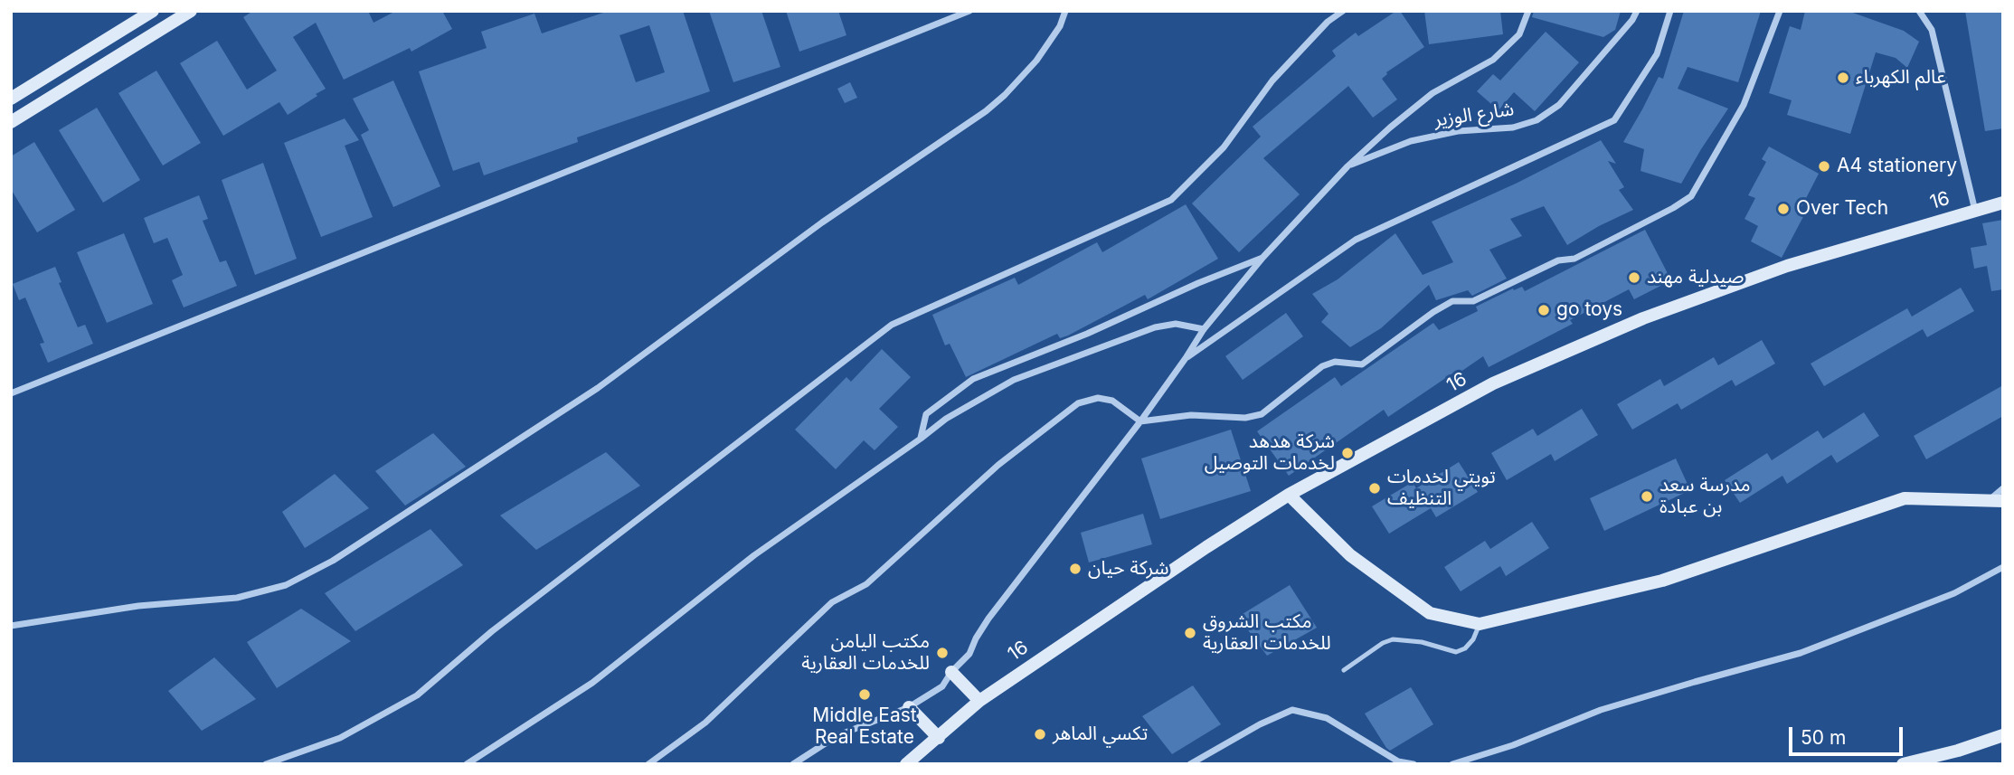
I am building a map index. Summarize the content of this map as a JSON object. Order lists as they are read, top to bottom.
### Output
{
  "streets": {
    "street": ["شارع الوزير", "16"]
  },
  "places": [
    "عالم الكهرباء",
    "A4 stationery",
    "Over Tech",
    "صيدلية مهند",
    "go toys",
    "شركة هدهد لخدمات التوصيل",
    "تويتي لخدمات التنظيف",
    "مدرسة سعد بن عبادة",
    "شركة حيان",
    "مكتب الشروق للخدمات العقارية",
    "مكتب اليامن للخدمات العقارية",
    "Middle East Real Estate",
    "تكسي الماهر"
  ],
  "scale_bar": "50 m"
}
